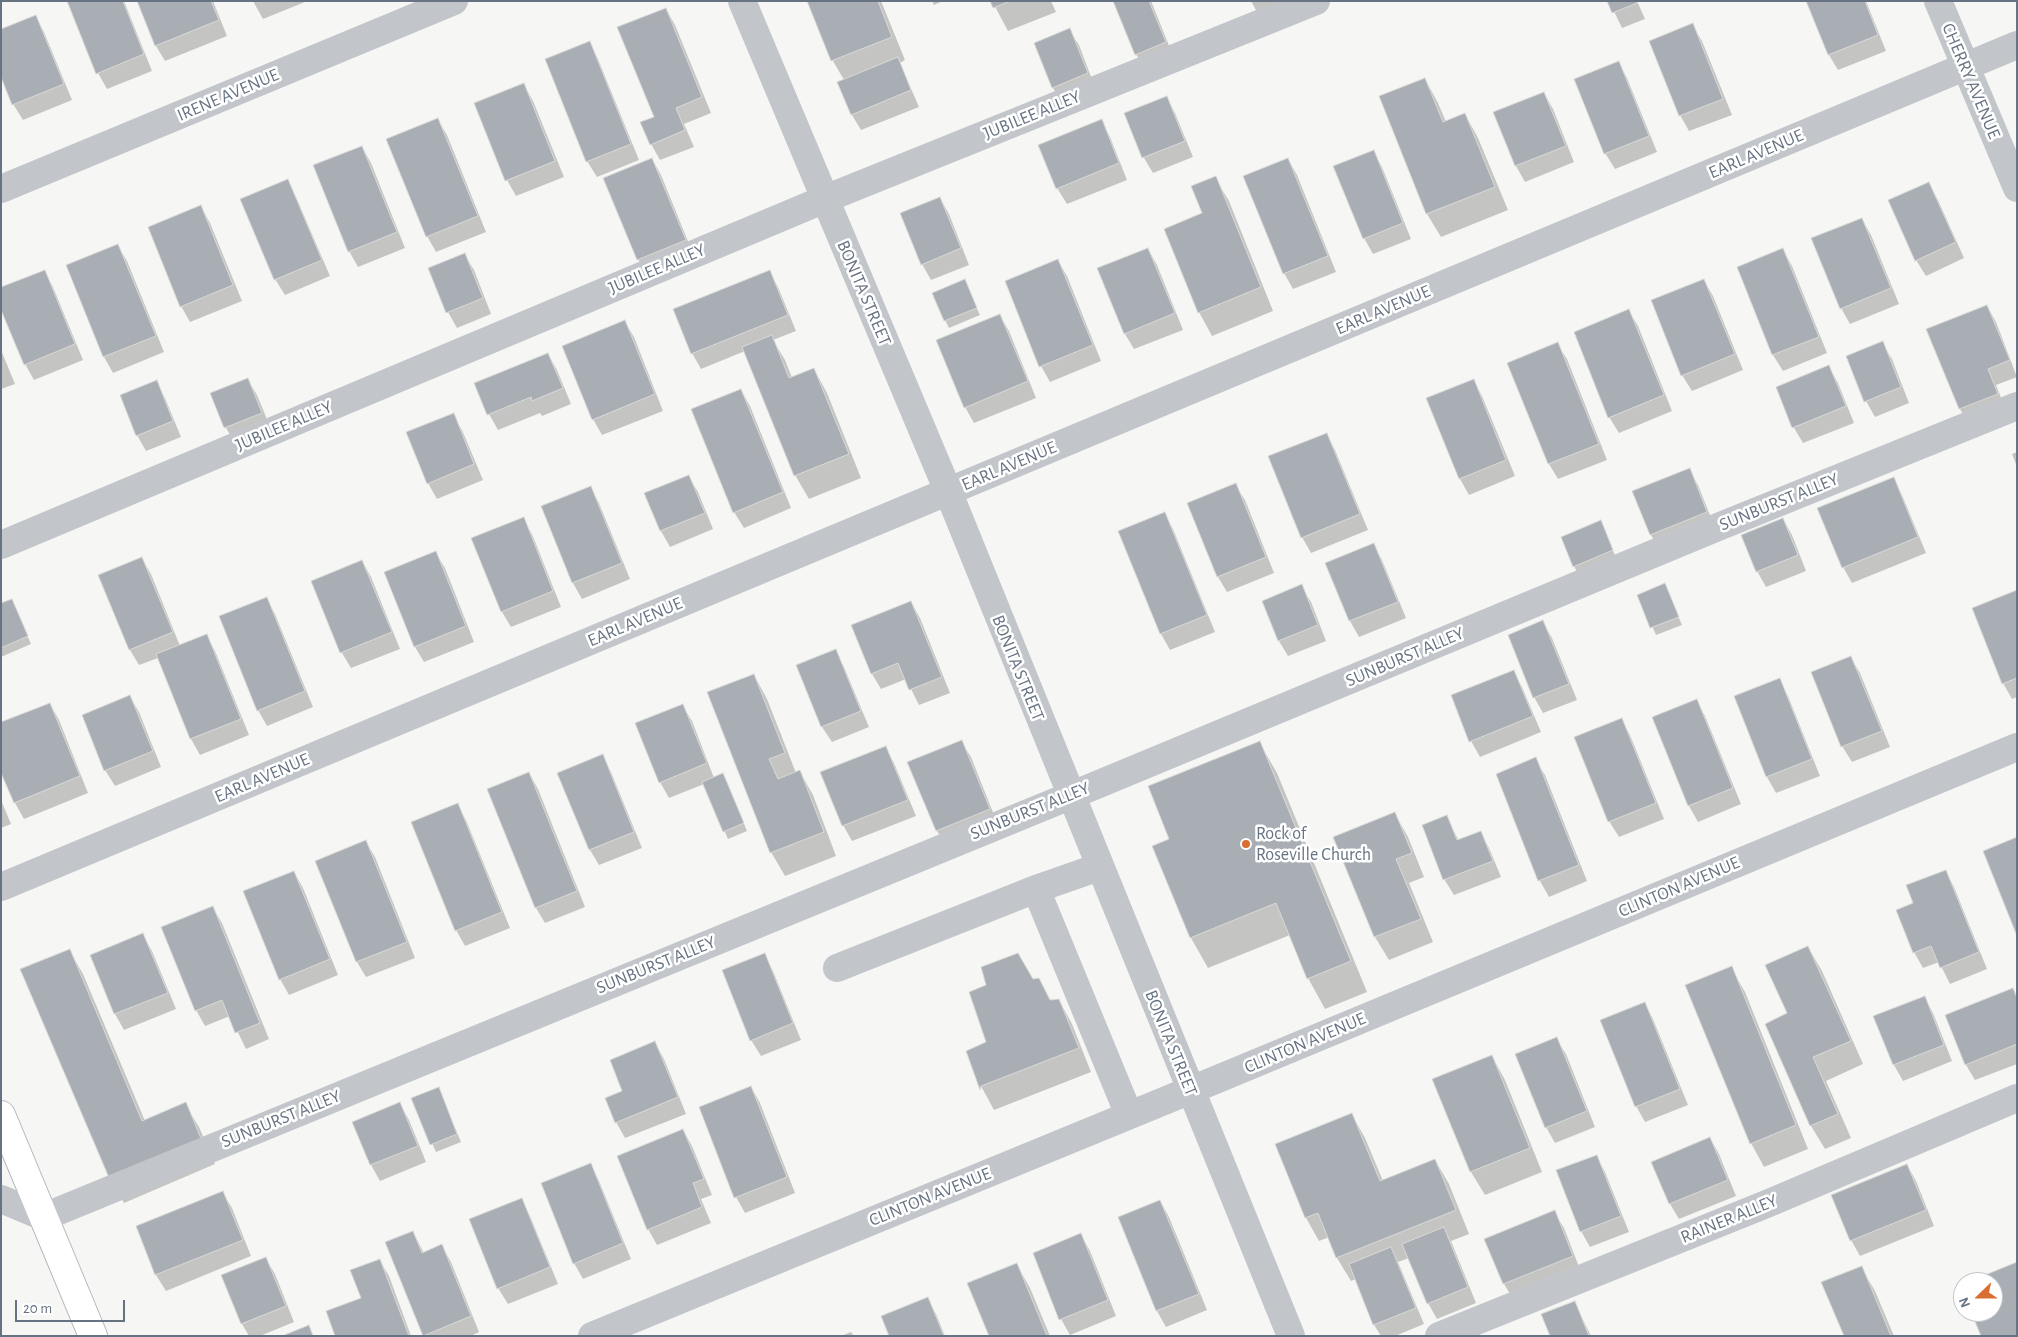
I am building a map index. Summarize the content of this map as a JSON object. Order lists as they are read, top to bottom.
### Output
{
  "streets": {
    "street": [
      "CHERRY AVENUE",
      "IRENE AVENUE",
      "JUBILEE ALLEY",
      "EARL AVENUE",
      "BONITA STREET",
      "SUNBURST ALLEY",
      "CLINTON AVENUE",
      "RAINER ALLEY"
    ]
  },
  "crossings": [
    ["CHERRY AVENUE", "EARL AVENUE"],
    ["JUBILEE ALLEY", "BONITA STREET"],
    ["EARL AVENUE", "BONITA STREET"],
    ["BONITA STREET", "SUNBURST ALLEY"],
    ["BONITA STREET", "CLINTON AVENUE"]
  ],
  "places": ["Rock of Roseville Church"],
  "scale_bar": "20 m",
  "north": "left"
}
